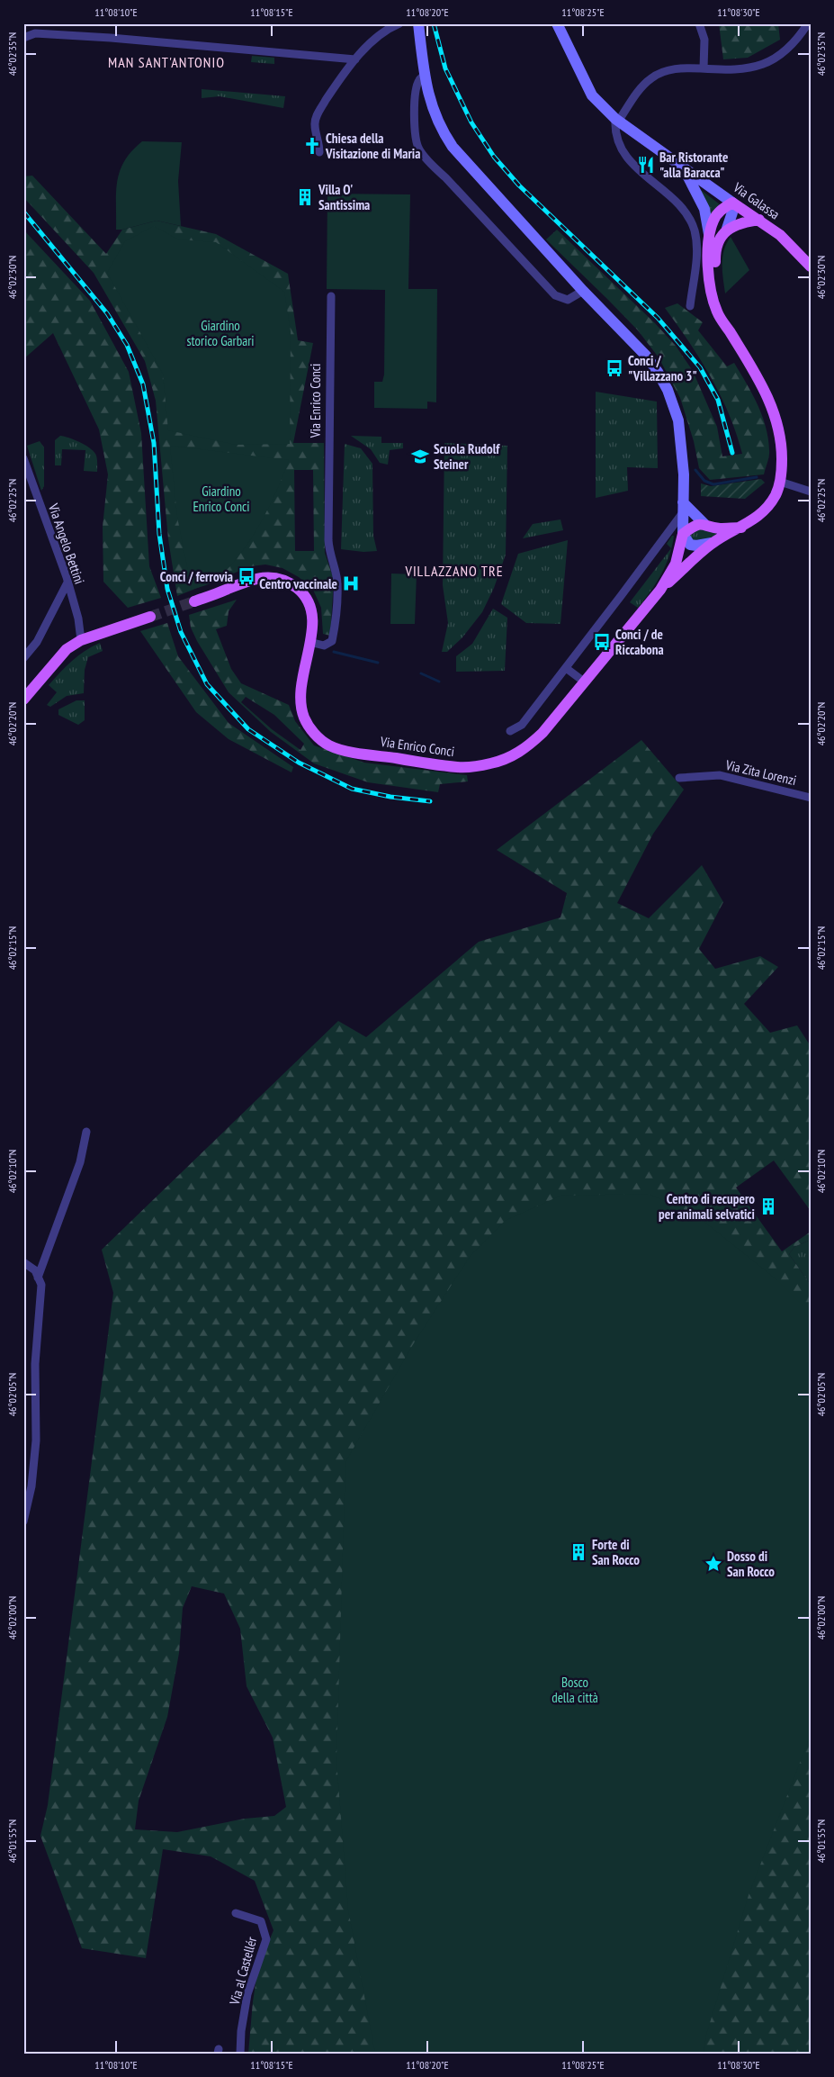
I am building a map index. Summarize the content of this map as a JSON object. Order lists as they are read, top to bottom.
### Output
{
  "streets": {
    "main road": ["Via Galassa", "Via Enrico Conci"],
    "street": ["Via Angelo Bettini", "Via Zita Lorenzi", "Via al Castellér"]
  },
  "districts": ["MAN SANT'ANTONIO", "VILLAZZANO TRE"],
  "parks": ["Giardino storico Garbari", "Giardino Enrico Conci", "Bosco della città"],
  "places": {
    "church": ["Chiesa della Visitazione di Maria"],
    "restaurant": ["Bar Ristorante \"alla Baracca\""],
    "building": ["Villa O' Santissima", "Centro di recupero per animali selvatici", "Forte di San Rocco"],
    "bus stop": ["Conci / \"Villazzano 3\"", "Conci / ferrovia", "Conci / de Riccabona"],
    "school or university": ["Scuola Rudolf Steiner"],
    "hospital": ["Centro vaccinale"],
    "place": ["Dosso di San Rocco"]
  },
  "coordinates": [
    "11°08'10\"E",
    "11°08'15\"E",
    "11°08'20\"E",
    "11°08'25\"E",
    "11°08'30\"E",
    "46°02'35\"N",
    "46°02'30\"N",
    "46°02'25\"N",
    "46°02'20\"N",
    "46°02'15\"N",
    "46°02'10\"N",
    "46°02'05\"N",
    "46°02'00\"N",
    "46°01'55\"N"
  ]
}
